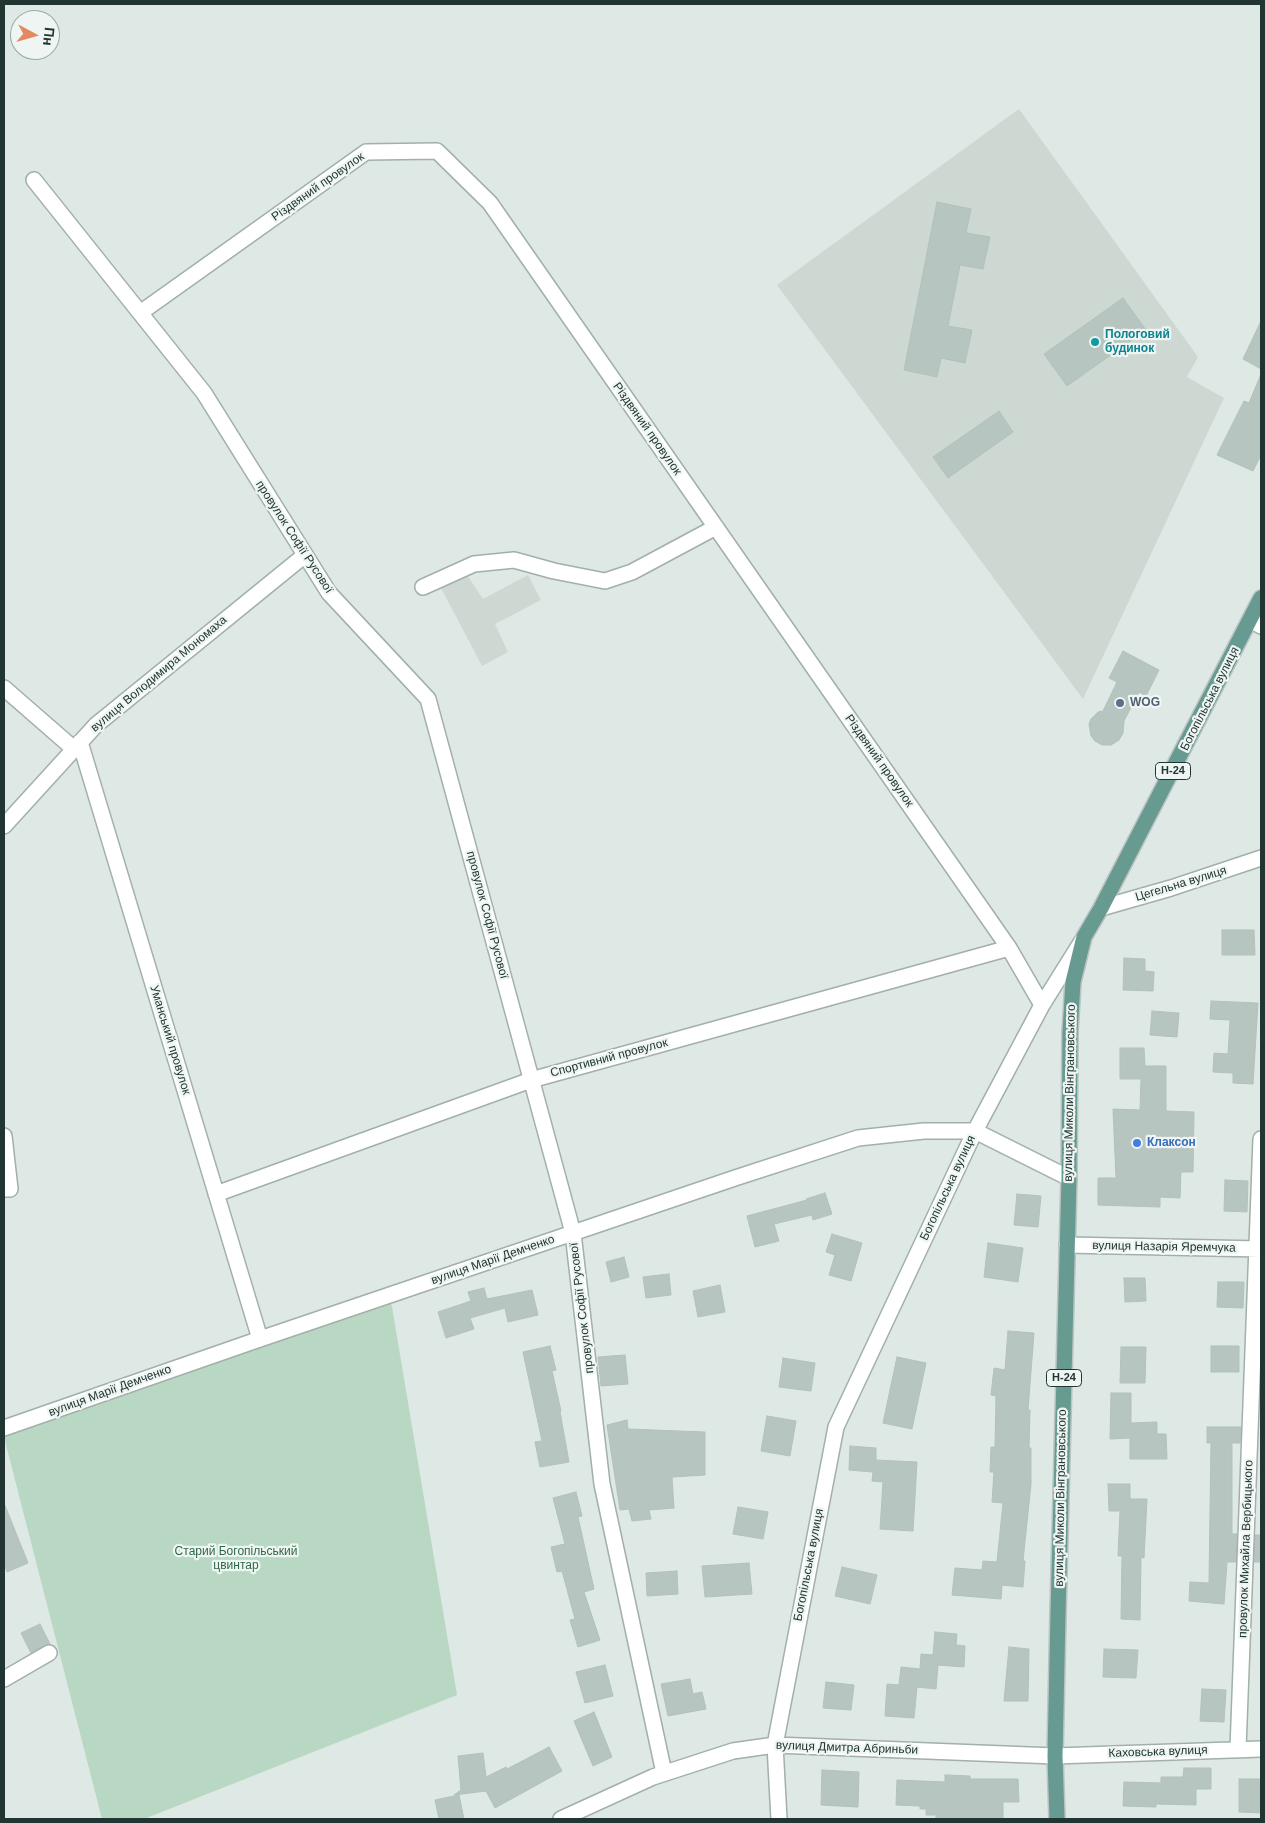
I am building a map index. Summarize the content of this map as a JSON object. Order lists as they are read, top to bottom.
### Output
{
  "streets": {
    "main road": ["Богопільська вулиця", "Н-24", "вулиця Миколи Вінграновського"],
    "street": [
      "Різдвяний провулок",
      "провулок Софії Русової",
      "вулиця Володимира Мономаха",
      "Цегельна вулиця",
      "Уманський провулок",
      "Спортивний провулок",
      "вулиця Назарія Яремчука",
      "вулиця Марії Демченко",
      "провулок Михайла Вербицького",
      "вулиця Дмитра Абриньби",
      "Каховська вулиця"
    ]
  },
  "crossings": [
    ["Різдвяний провулок", "провулок Софії Русової"],
    ["Різдвяний провулок", "Богопільська вулиця"],
    ["Різдвяний провулок", "Спортивний провулок"],
    ["провулок Софії Русової", "вулиця Володимира Мономаха"],
    ["провулок Софії Русової", "Спортивний провулок"],
    ["провулок Софії Русової", "вулиця Марії Демченко"],
    ["провулок Софії Русової", "вулиця Дмитра Абриньби"],
    ["вулиця Володимира Мономаха", "Уманський провулок"],
    ["Богопільська вулиця", "Цегельна вулиця"],
    ["Богопільська вулиця", "вулиця Миколи Вінграновського"],
    ["Богопільська вулиця", "вулиця Марії Демченко"],
    ["Богопільська вулиця", "вулиця Дмитра Абриньби"],
    ["Уманський провулок", "Спортивний провулок"],
    ["Уманський провулок", "вулиця Марії Демченко"],
    ["вулиця Миколи Вінграновського", "вулиця Назарія Яремчука"],
    ["вулиця Миколи Вінграновського", "вулиця Марії Демченко"],
    ["вулиця Миколи Вінграновського", "вулиця Дмитра Абриньби"],
    ["вулиця Миколи Вінграновського", "Каховська вулиця"],
    ["вулиця Назарія Яремчука", "провулок Михайла Вербицького"],
    ["провулок Михайла Вербицького", "Каховська вулиця"],
    ["вулиця Дмитра Абриньби", "Каховська вулиця"]
  ],
  "parks": ["Старий Богопільський цвинтар"],
  "places": ["Пологовий будинок", "WOG", "Клаксон"],
  "north": "right"
}
